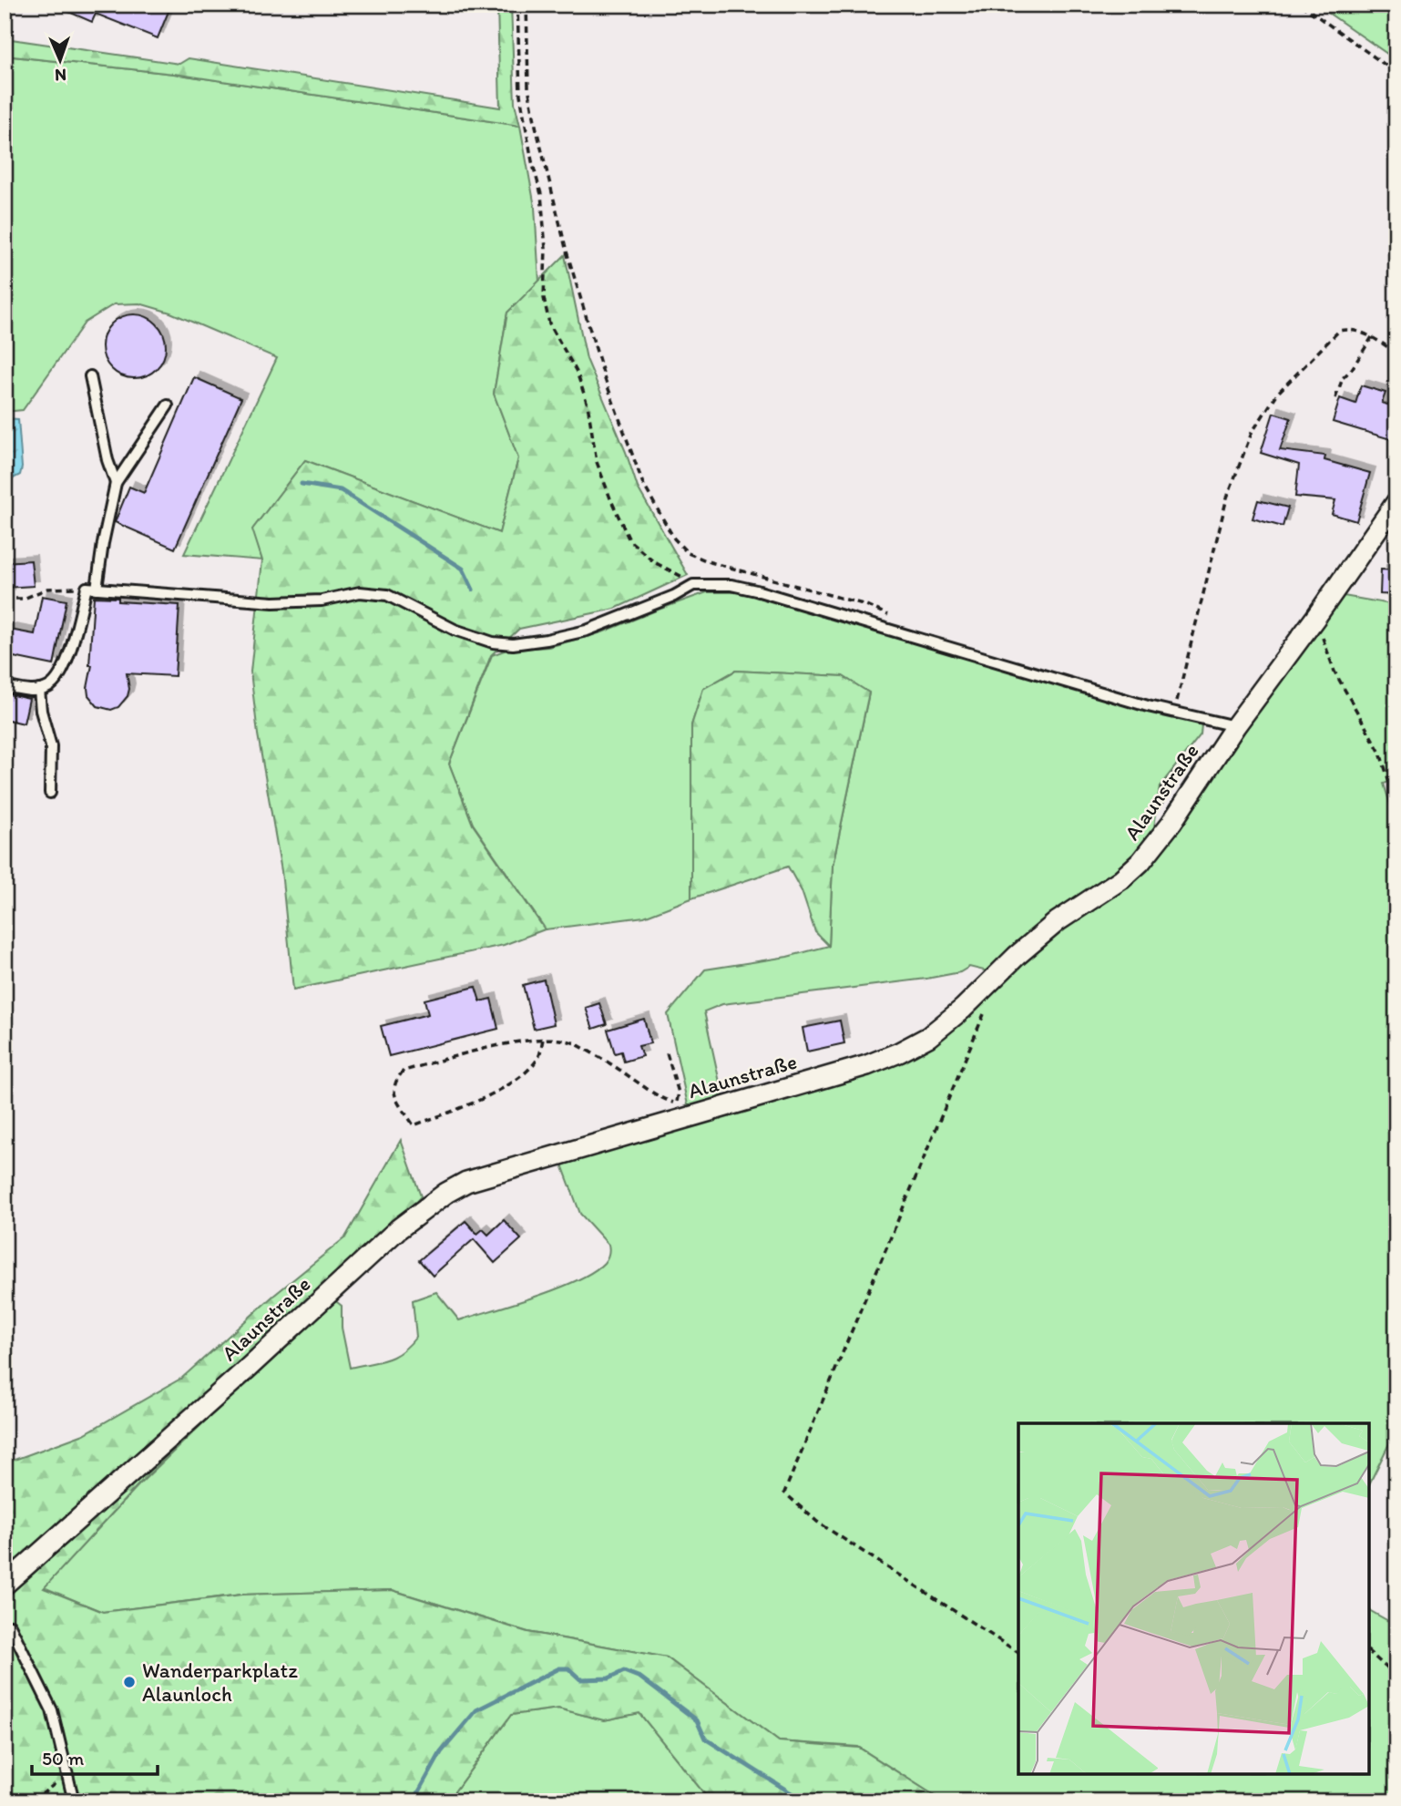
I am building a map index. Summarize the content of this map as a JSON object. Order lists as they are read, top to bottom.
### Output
{
  "streets": {
    "street": ["Alaunstraße"]
  },
  "places": ["Wanderparkplatz Alaunloch"],
  "scale_bar": "50 m",
  "north": "bottom"
}
